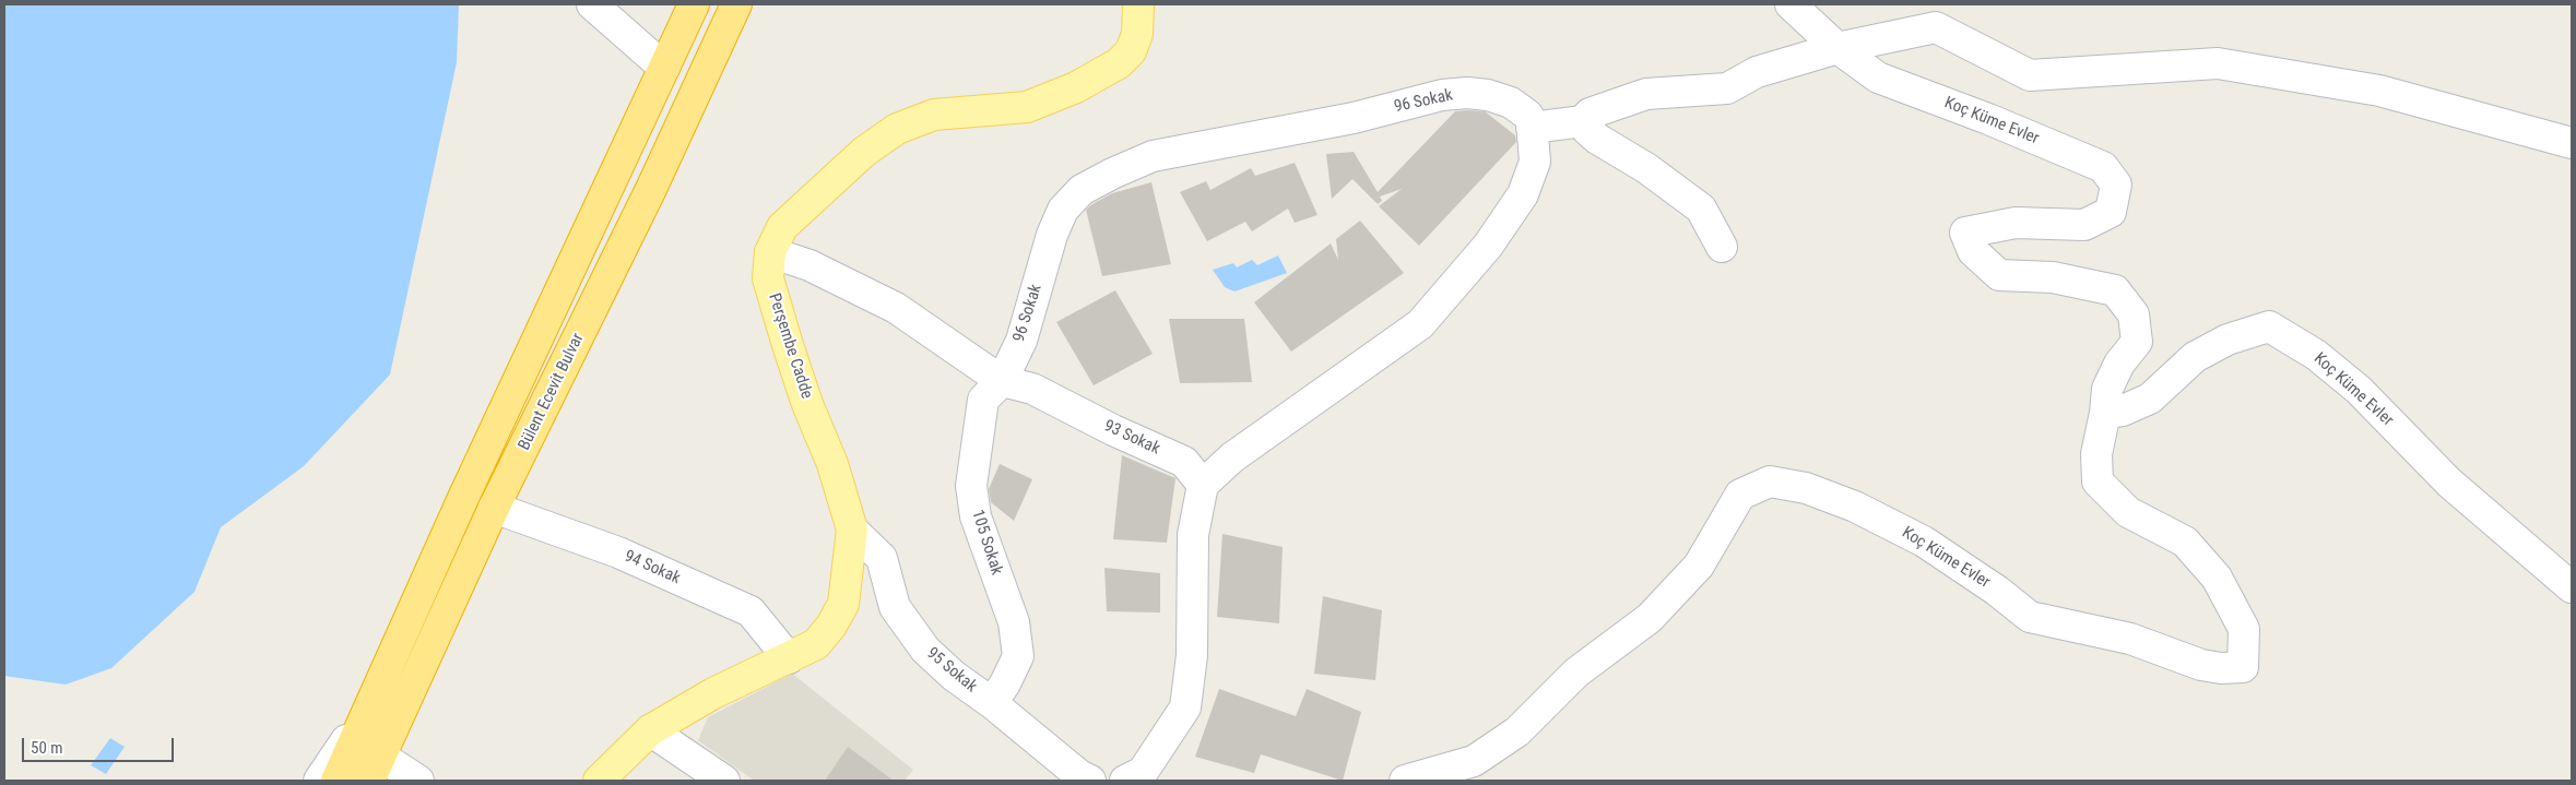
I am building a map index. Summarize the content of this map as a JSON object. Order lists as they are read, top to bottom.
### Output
{
  "streets": {
    "highway": ["Bülent Ecevit Bulvar"],
    "main road": ["Perşembe Cadde"],
    "street": [
      "96 Sokak",
      "Koç Küme Evler",
      "93 Sokak",
      "105 Sokak",
      "94 Sokak",
      "95 Sokak"
    ]
  },
  "crossings": [
    ["96 Sokak", "93 Sokak"],
    ["96 Sokak", "105 Sokak"],
    ["Perşembe Cadde", "93 Sokak"],
    ["Perşembe Cadde", "94 Sokak"],
    ["Perşembe Cadde", "95 Sokak"],
    ["Bülent Ecevit Bulvar", "94 Sokak"],
    ["93 Sokak", "105 Sokak"],
    ["105 Sokak", "95 Sokak"]
  ],
  "scale_bar": "50 m"
}
